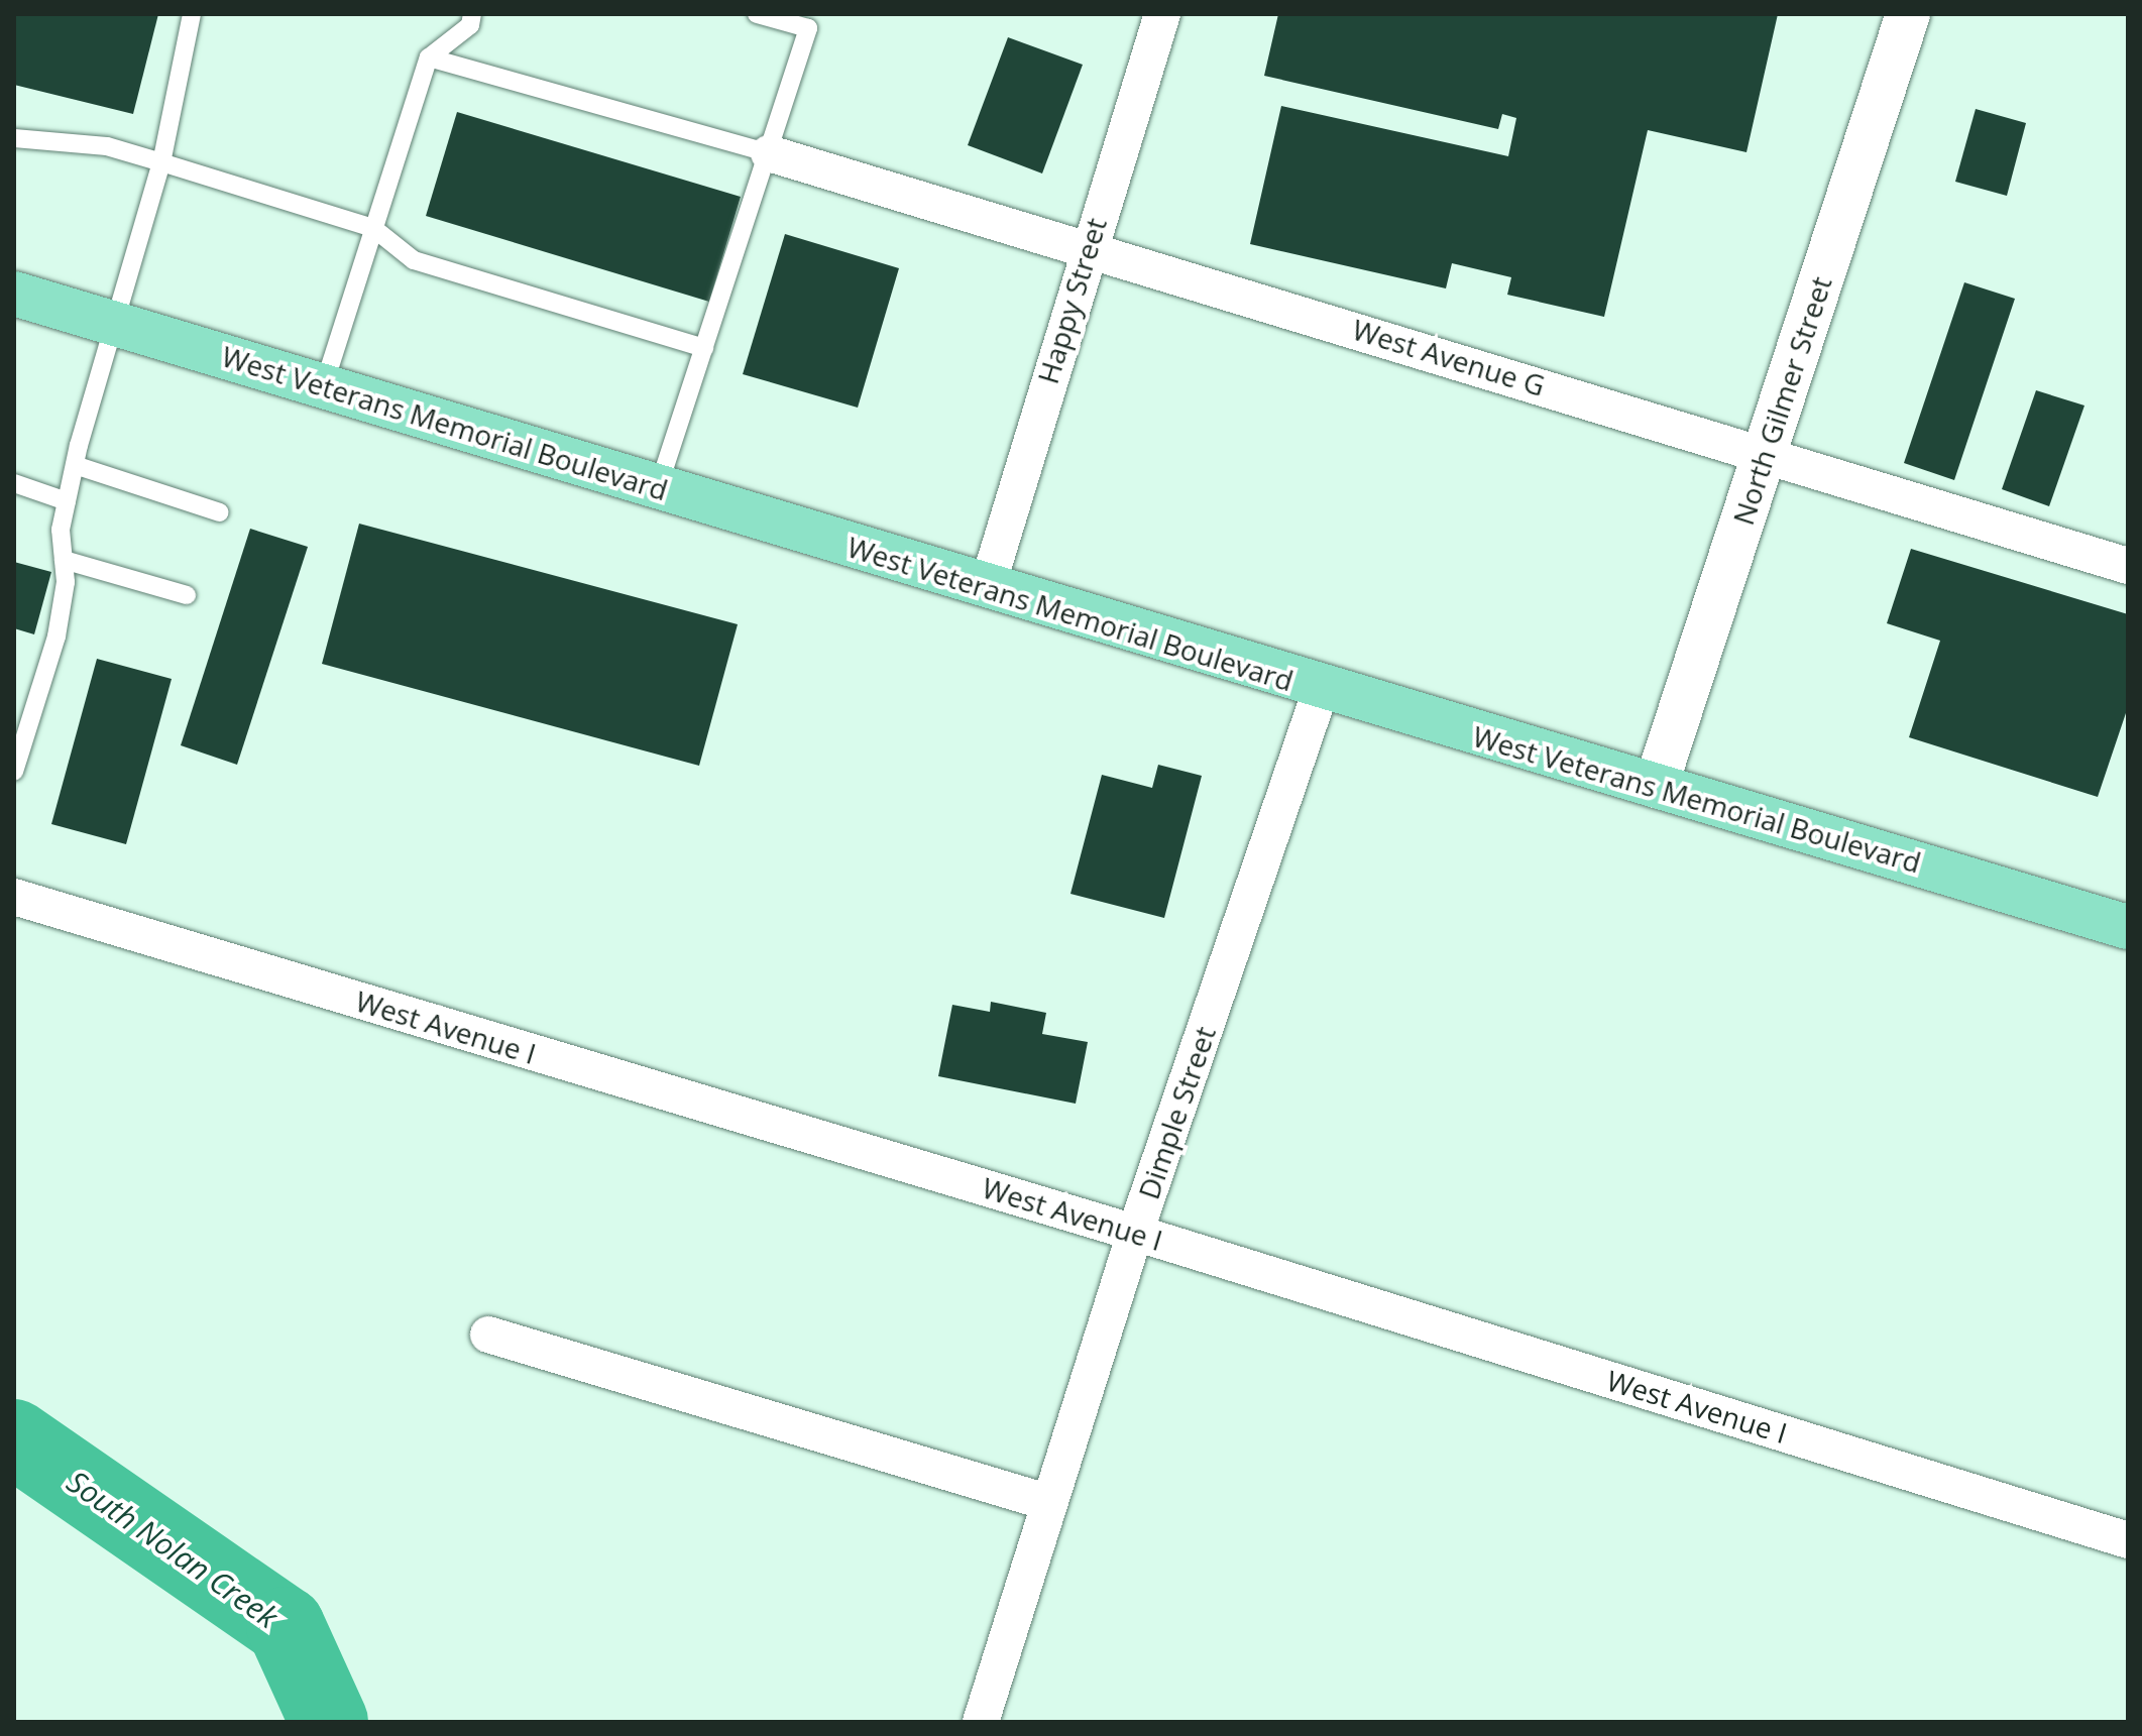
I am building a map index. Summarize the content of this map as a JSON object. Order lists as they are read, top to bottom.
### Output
{
  "streets": {
    "main road": ["West Veterans Memorial Boulevard"],
    "street": [
      "Happy Street",
      "West Avenue G",
      "North Gilmer Street",
      "West Avenue I",
      "Dimple Street"
    ]
  },
  "crossings": [
    ["Happy Street", "West Avenue G"],
    ["Happy Street", "West Veterans Memorial Boulevard"],
    ["West Avenue G", "North Gilmer Street"],
    ["North Gilmer Street", "West Veterans Memorial Boulevard"],
    ["West Veterans Memorial Boulevard", "Dimple Street"],
    ["West Avenue I", "Dimple Street"]
  ],
  "water": ["South Nolan Creek"]
}
